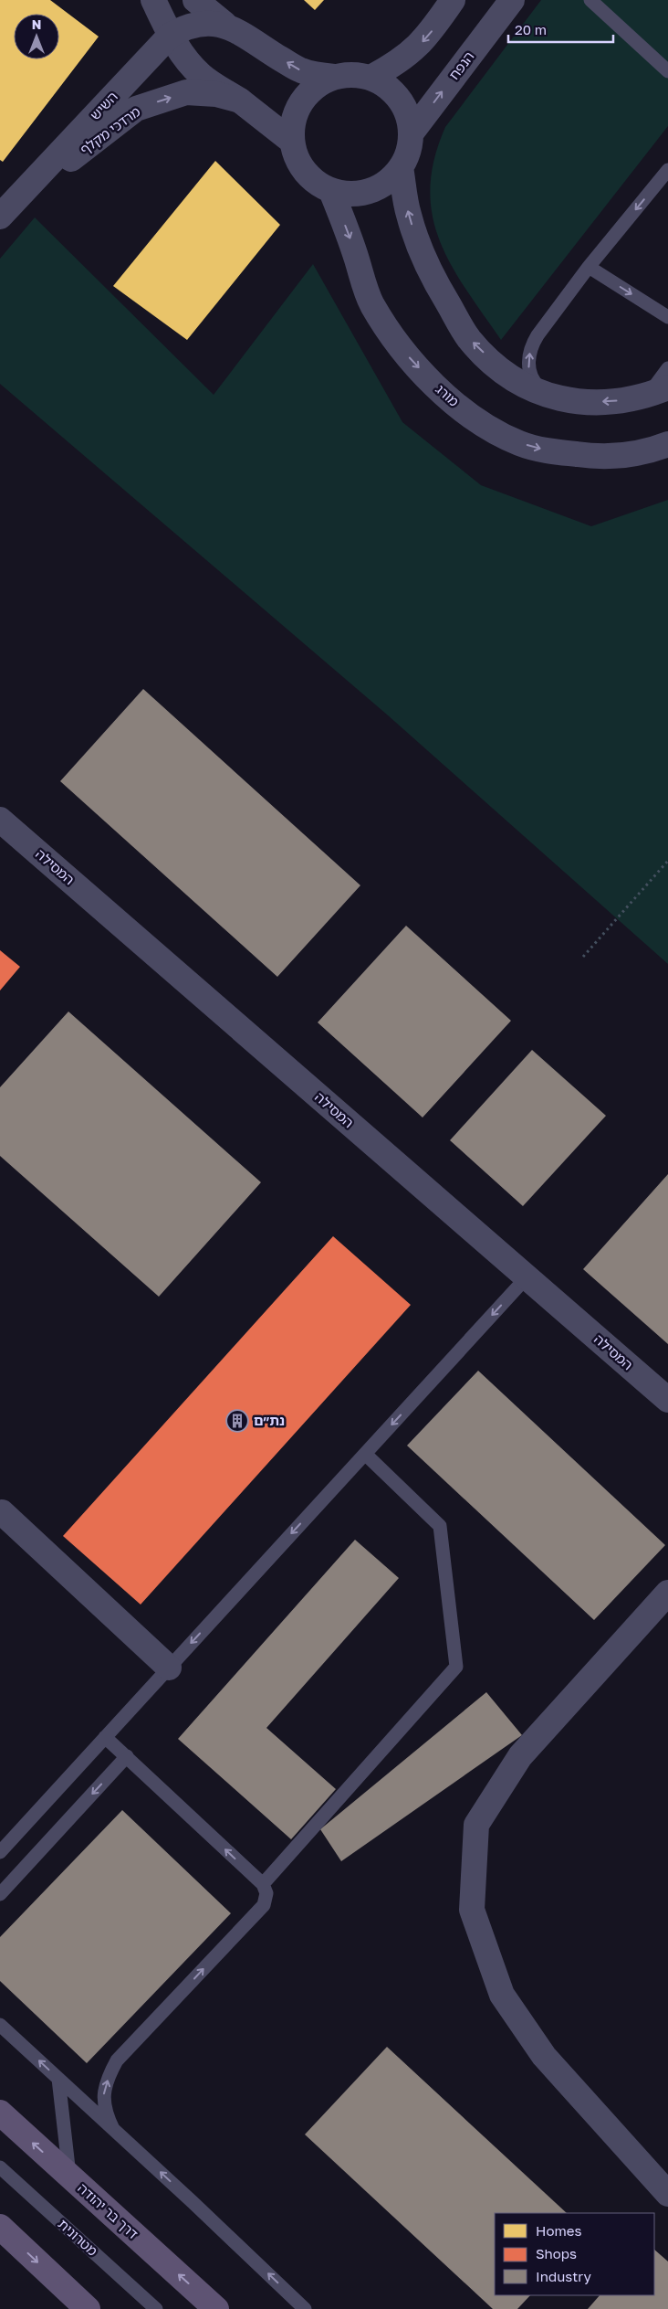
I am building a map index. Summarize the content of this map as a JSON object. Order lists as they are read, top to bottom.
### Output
{
  "streets": {
    "main road": ["דרך בר יהודה"],
    "street": [
      "הנפח",
      "השיש",
      "מרדכי מקלף",
      "מורג",
      "המסילה"
    ],
    "lane": ["מטרונית"]
  },
  "crossings": [
    ["הנפח", "מרדכי מקלף"],
    ["הנפח", "מורג"],
    ["השיש", "מרדכי מקלף"],
    ["מרדכי מקלף", "מורג"]
  ],
  "one_way": ["מרדכי מקלף", "מורג"],
  "places": {
    "building": ["נת״ם"]
  },
  "legend": ["Homes", "Shops", "Industry"],
  "scale_bar": "20 m",
  "north": "top"
}
